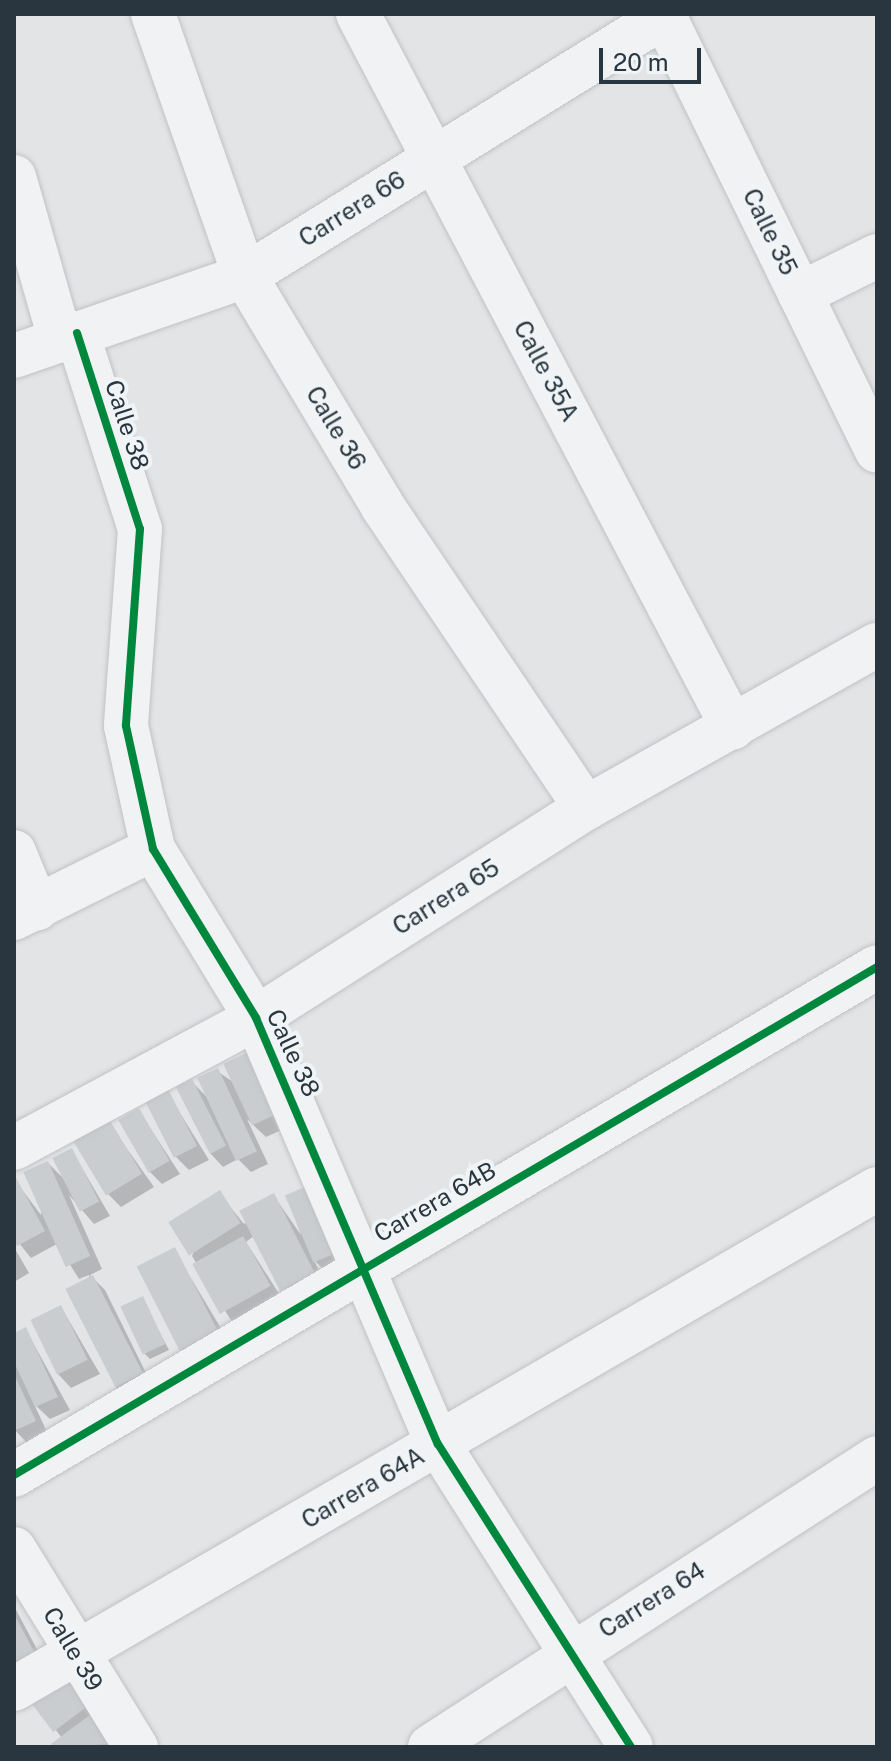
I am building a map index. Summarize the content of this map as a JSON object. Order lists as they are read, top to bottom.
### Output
{
  "streets": {
    "street": [
      "Carrera 66",
      "Calle 35",
      "Calle 35A",
      "Calle 38",
      "Calle 36",
      "Carrera 65",
      "Carrera 64B",
      "Carrera 64A",
      "Carrera 64",
      "Calle 39"
    ]
  },
  "crossings": [
    ["Carrera 66", "Calle 35"],
    ["Carrera 66", "Calle 35A"],
    ["Carrera 66", "Calle 38"],
    ["Carrera 66", "Calle 36"],
    ["Calle 35A", "Carrera 65"],
    ["Calle 38", "Carrera 65"],
    ["Calle 38", "Carrera 64B"],
    ["Calle 38", "Carrera 64A"],
    ["Calle 38", "Carrera 64"],
    ["Calle 36", "Carrera 65"],
    ["Carrera 64A", "Calle 39"]
  ],
  "scale_bar": "20 m"
}
